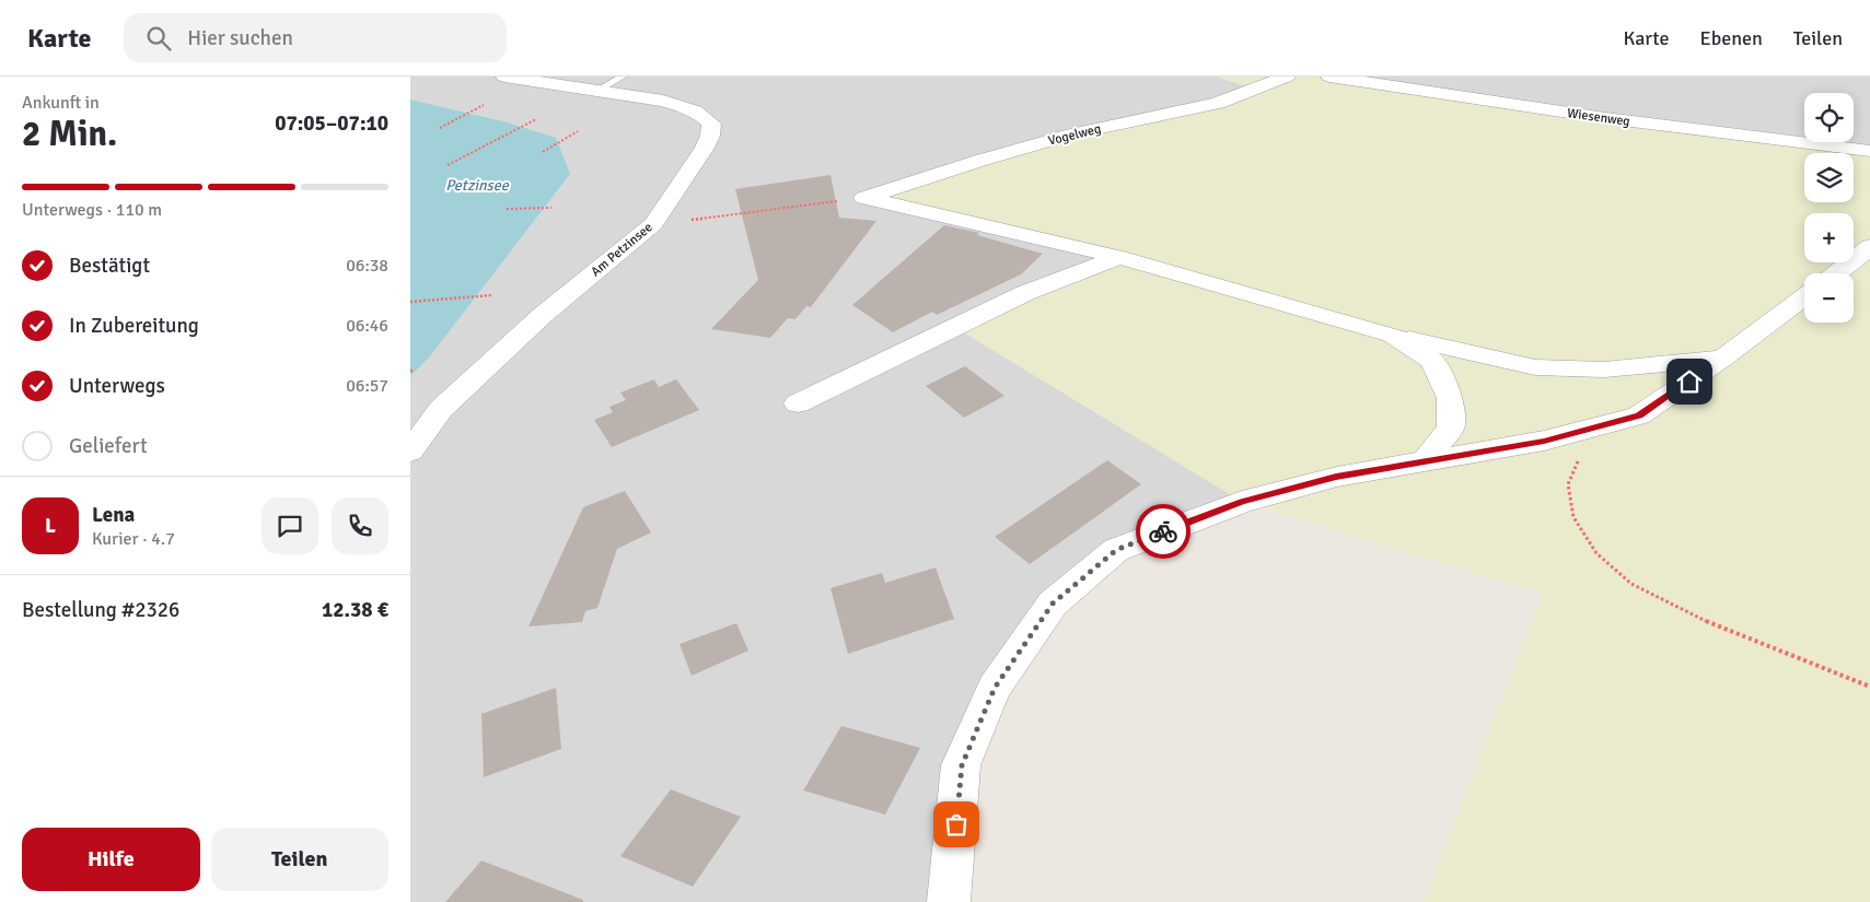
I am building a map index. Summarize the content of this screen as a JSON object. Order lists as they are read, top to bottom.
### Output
{
  "streets": {
    "street": ["Wiesenweg", "Vogelweg", "Am Petzinsee"]
  },
  "water": ["Petzinsee"],
  "page": {
    "header": "Karte",
    "search": "Hier suchen",
    "nav": ["Karte", "Ebenen", "Teilen"],
    "heading": ["2 Min.", "Ankunft in", "07:05–07:10"],
    "panel": [
      "Lena",
      "Kurier · 4.7",
      "Bestellung #2326",
      "12.38 €"
    ],
    "map_buttons": ["+", "−"],
    "bar": "Unterwegs · 110 m",
    "list": [
      ["Bestätigt", "06:38"],
      ["In Zubereitung", "06:46"],
      ["Unterwegs", "06:57"],
      "Geliefert"
    ],
    "round": "L",
    "buttons": ["Hilfe", "Teilen"]
  }
}
